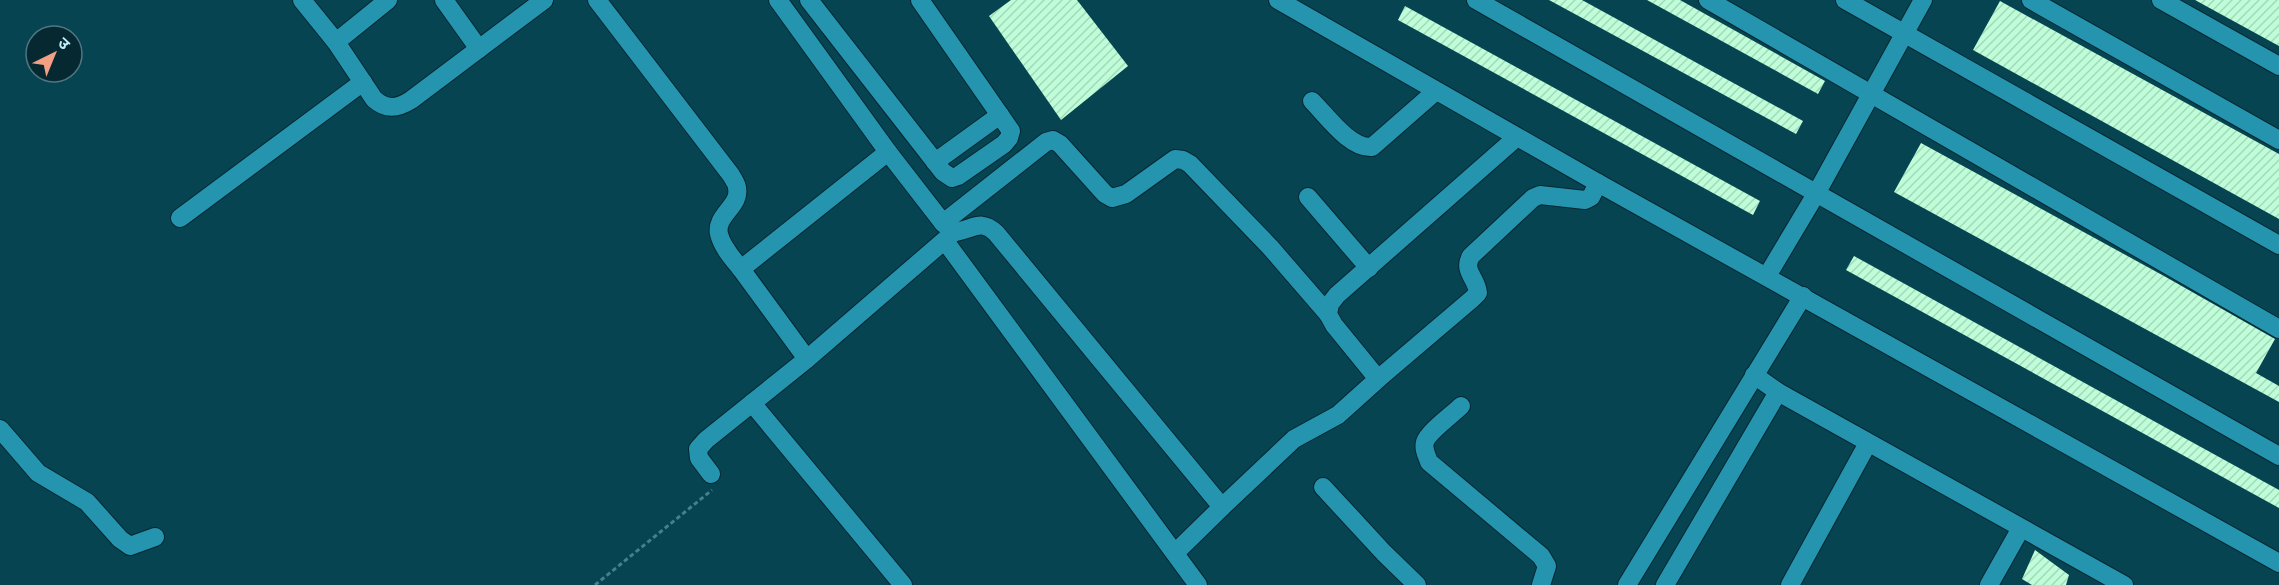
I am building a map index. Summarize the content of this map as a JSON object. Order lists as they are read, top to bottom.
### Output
{
  "north": "top right"
}
